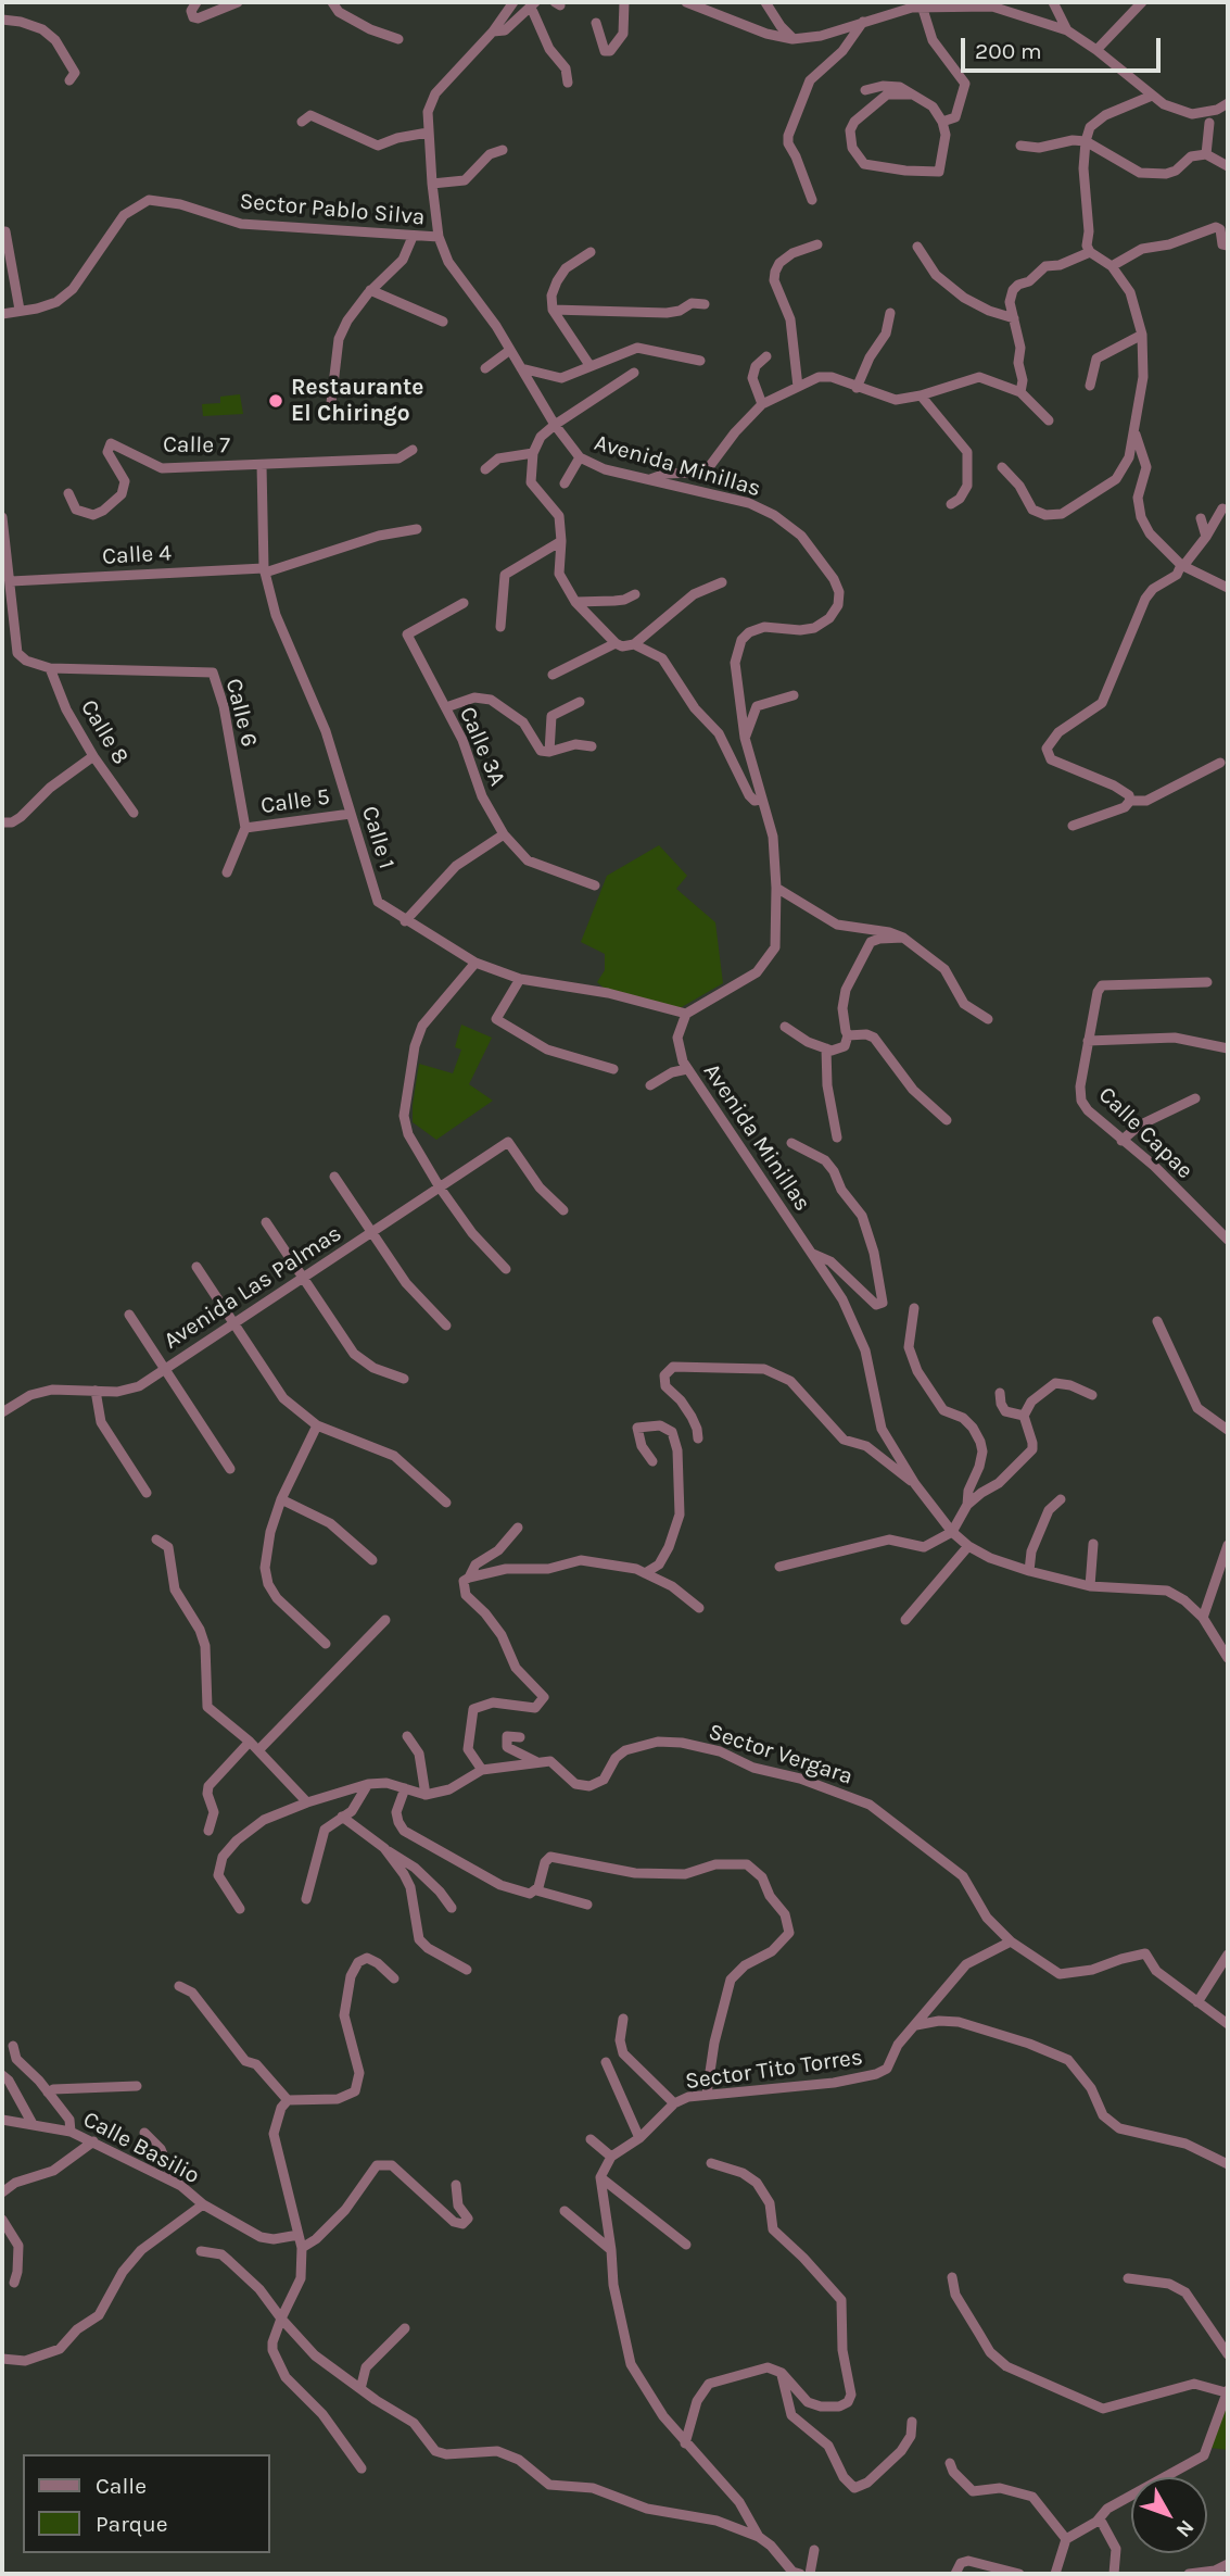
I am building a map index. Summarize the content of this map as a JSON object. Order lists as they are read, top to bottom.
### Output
{
  "streets": {
    "street": [
      "Sector Pablo Silva",
      "Calle 7",
      "Avenida Minillas",
      "Calle 4",
      "Calle 6",
      "Calle 8",
      "Calle 3A",
      "Calle 5",
      "Calle 1",
      "Calle Capae",
      "Avenida Las Palmas",
      "Sector Vergara",
      "Sector Tito Torres",
      "Calle Basilio"
    ]
  },
  "crossings": [
    ["Sector Pablo Silva", "Avenida Minillas"],
    ["Calle 7", "Calle 1"],
    ["Avenida Minillas", "Calle 1"],
    ["Calle 4", "Calle 1"],
    ["Calle 6", "Calle 8"],
    ["Calle 6", "Calle 5"],
    ["Calle 5", "Calle 1"],
    ["Sector Vergara", "Sector Tito Torres"]
  ],
  "places": ["Restaurante El Chiringo"],
  "legend": ["Calle", "Parque"],
  "scale_bar": "200 m",
  "north": "bottom right"
}
